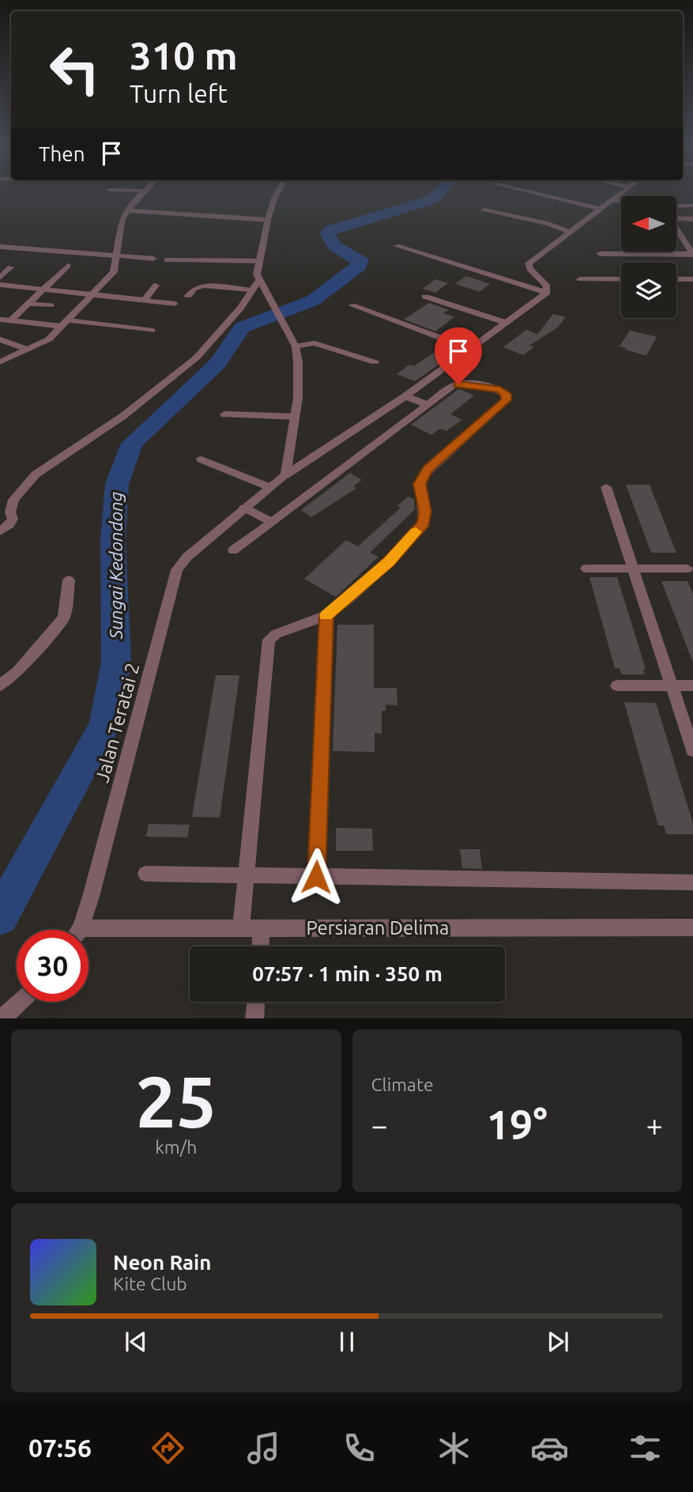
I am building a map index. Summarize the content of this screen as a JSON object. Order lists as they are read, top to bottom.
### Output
{
  "streets": {
    "street": ["Jalan Teratai 2", "Persiaran Delima"]
  },
  "water": ["Sungai Kedondong"],
  "north": "left",
  "page": {
    "turn": ["310 m", "Turn left"],
    "then": "Then",
    "limit": "30",
    "trip": "07:57 · 1 min · 350 m",
    "tile": [
      ["25", "km/h"],
      "Climate"
    ],
    "heat": ["−", "19°", "+"],
    "song": ["Neon Rain", "Kite Club"],
    "tabs": "07:56"
  }
}
